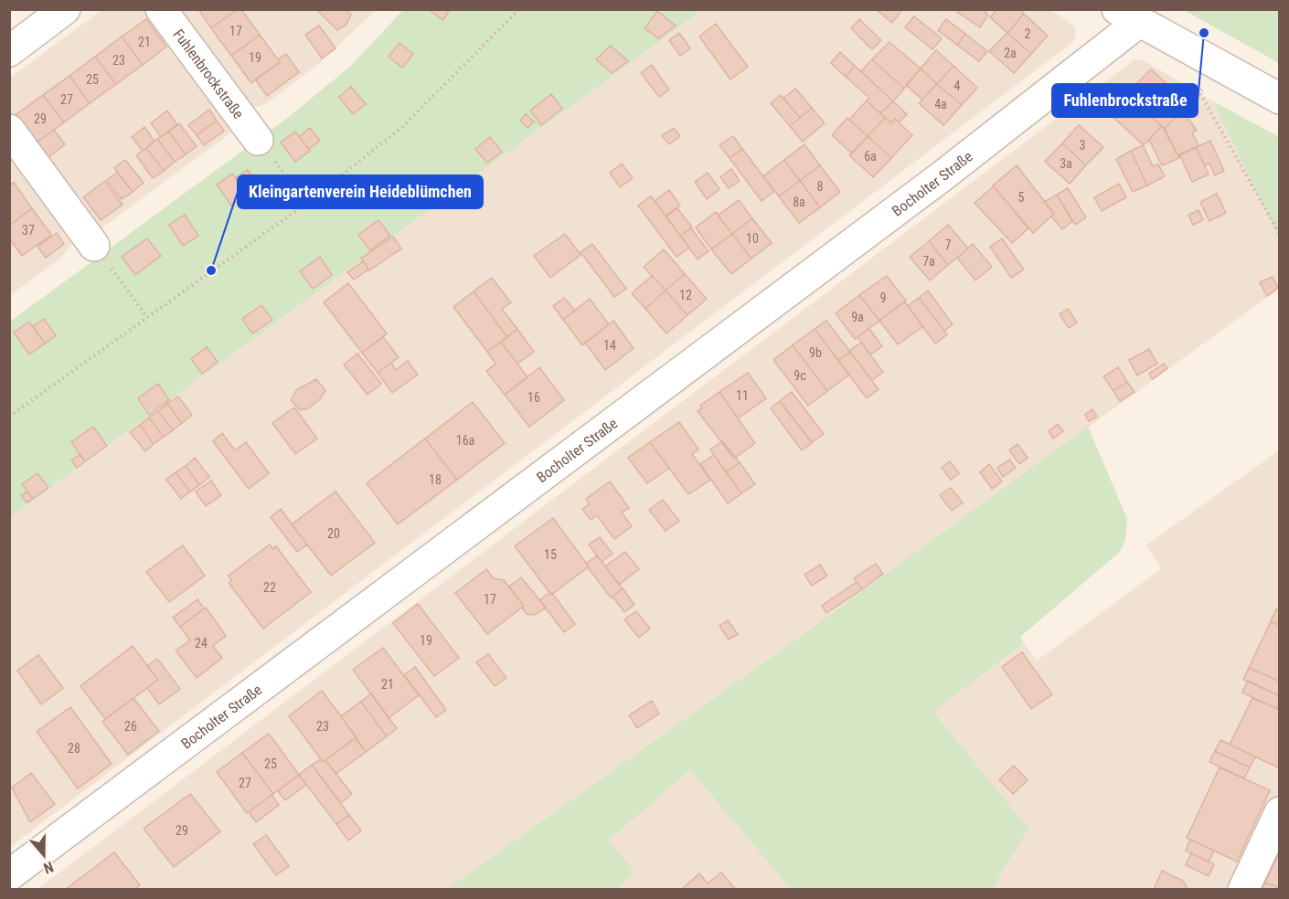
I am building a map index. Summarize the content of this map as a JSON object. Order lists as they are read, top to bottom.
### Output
{
  "streets": {
    "street": ["Fuhlenbrockstraße", "Bocholter Straße"]
  },
  "places": ["Fuhlenbrockstraße", "Kleingartenverein Heideblümchen"],
  "house_numbers": [
    "17",
    "2",
    "21",
    "2a",
    "19",
    "23",
    "25",
    "4",
    "27",
    "4a",
    "29",
    "3",
    "6a",
    "3a",
    "8",
    "5",
    "8a",
    "37",
    "10",
    "7",
    "7a",
    "12",
    "9",
    "9a",
    "14",
    "9b",
    "9c",
    "11",
    "16",
    "16a",
    "18",
    "20",
    "15",
    "22",
    "17",
    "19",
    "24",
    "21",
    "26",
    "23",
    "28",
    "25",
    "27",
    "29"
  ],
  "north": "bottom"
}
